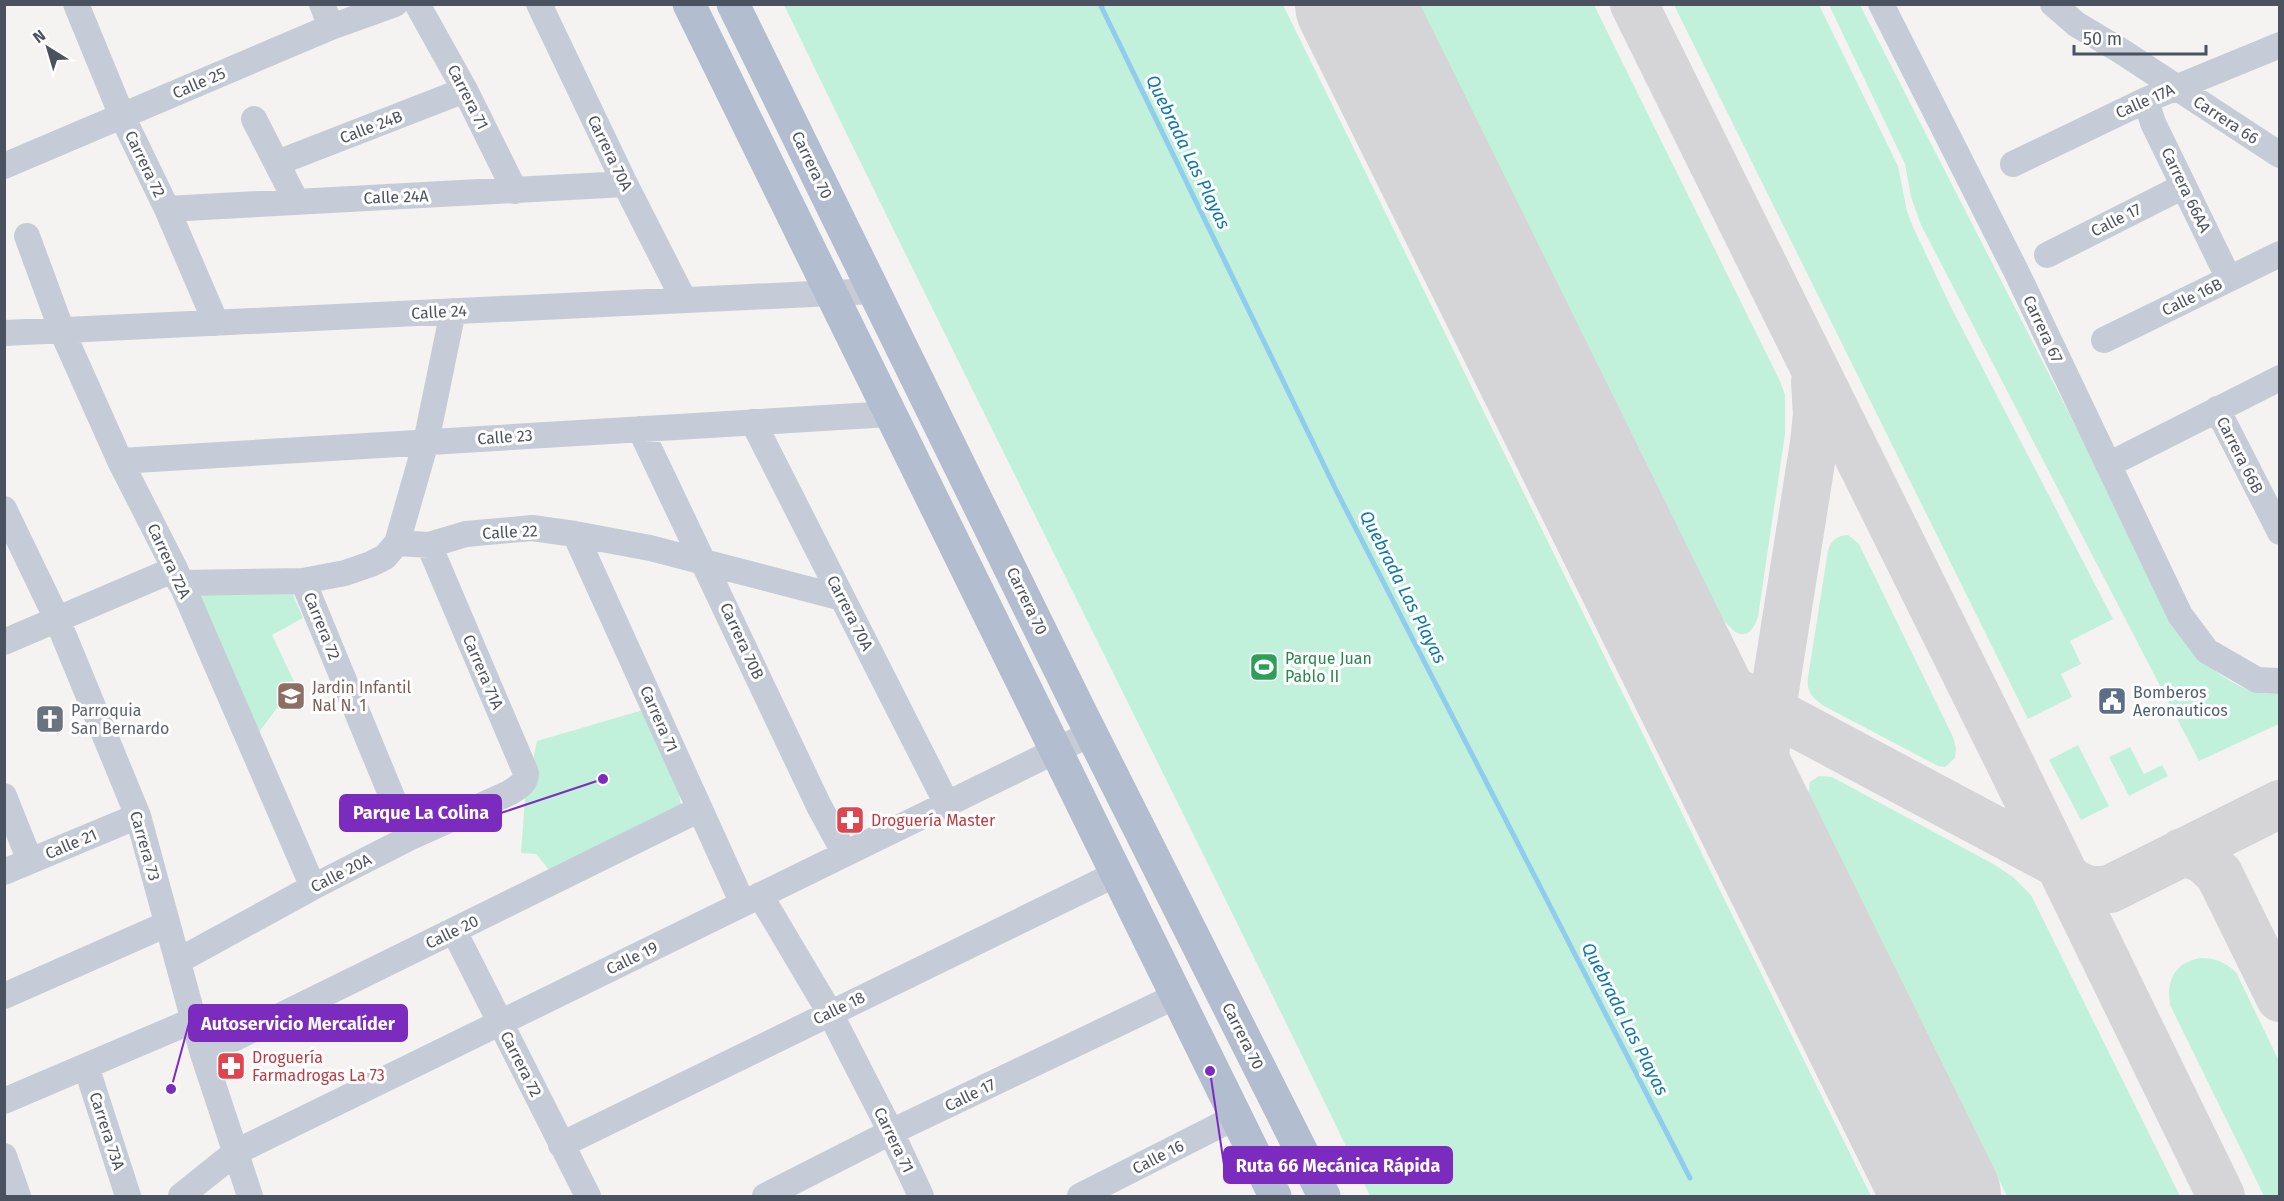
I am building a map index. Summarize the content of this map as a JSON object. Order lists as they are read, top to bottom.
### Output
{
  "streets": {
    "main road": ["Carrera 70"],
    "street": [
      "Calle 25",
      "Carrera 71",
      "Calle 17A",
      "Carrera 66",
      "Calle 24B",
      "Carrera 70A",
      "Carrera 72",
      "Carrera 66AA",
      "Calle 24A",
      "Calle 17",
      "Calle 16B",
      "Calle 24",
      "Carrera 67",
      "Calle 23",
      "Carrera 66B",
      "Calle 22",
      "Carrera 72A",
      "Carrera 70B",
      "Carrera 71A",
      "Calle 21",
      "Carrera 73",
      "Calle 20A",
      "Calle 20",
      "Calle 19",
      "Calle 18",
      "Carrera 73A",
      "Calle 16"
    ]
  },
  "crossings": [
    ["Calle 25", "Carrera 72"],
    ["Carrera 71", "Calle 24B"],
    ["Carrera 71", "Calle 24A"],
    ["Carrera 71", "Calle 17"],
    ["Carrera 71", "Calle 22"],
    ["Carrera 71", "Calle 20"],
    ["Carrera 71", "Calle 19"],
    ["Carrera 71", "Calle 18"],
    ["Calle 17A", "Carrera 66"],
    ["Calle 17A", "Carrera 66AA"],
    ["Carrera 70A", "Calle 24A"],
    ["Carrera 70A", "Calle 24"],
    ["Carrera 70A", "Calle 23"],
    ["Carrera 70A", "Calle 22"],
    ["Carrera 70A", "Calle 19"],
    ["Carrera 72", "Calle 24A"],
    ["Carrera 72", "Calle 24"],
    ["Carrera 72", "Calle 20A"],
    ["Carrera 72", "Calle 20"],
    ["Carrera 72", "Calle 19"],
    ["Carrera 72", "Calle 18"],
    ["Carrera 70", "Calle 24"],
    ["Carrera 70", "Calle 19"],
    ["Carrera 66AA", "Calle 17"],
    ["Carrera 66AA", "Calle 16B"],
    ["Calle 24", "Carrera 72A"],
    ["Calle 23", "Carrera 72A"],
    ["Calle 23", "Carrera 70B"],
    ["Calle 22", "Carrera 70B"],
    ["Calle 22", "Carrera 71A"],
    ["Carrera 72A", "Calle 20A"],
    ["Carrera 70B", "Calle 19"],
    ["Carrera 71A", "Calle 20A"],
    ["Calle 21", "Carrera 73"],
    ["Carrera 73", "Calle 20A"],
    ["Carrera 73", "Calle 20"],
    ["Carrera 73", "Calle 19"]
  ],
  "water": ["Quebrada Las Playas"],
  "places": {
    "sports": ["Parque Juan Pablo II"],
    "school or university": ["Jardin Infantil Nal N. 1"],
    "public building": ["Bomberos Aeronauticos"],
    "church": ["Parroquia San Bernardo"],
    "other": ["Parque La Colina", "Ruta 66 Mecánica Rápida", "Autoservicio Mercalíder"],
    "pharmacy": ["Droguería Master", "Droguería Farmadrogas La 73"]
  },
  "scale_bar": "50 m",
  "north": "top left"
}
